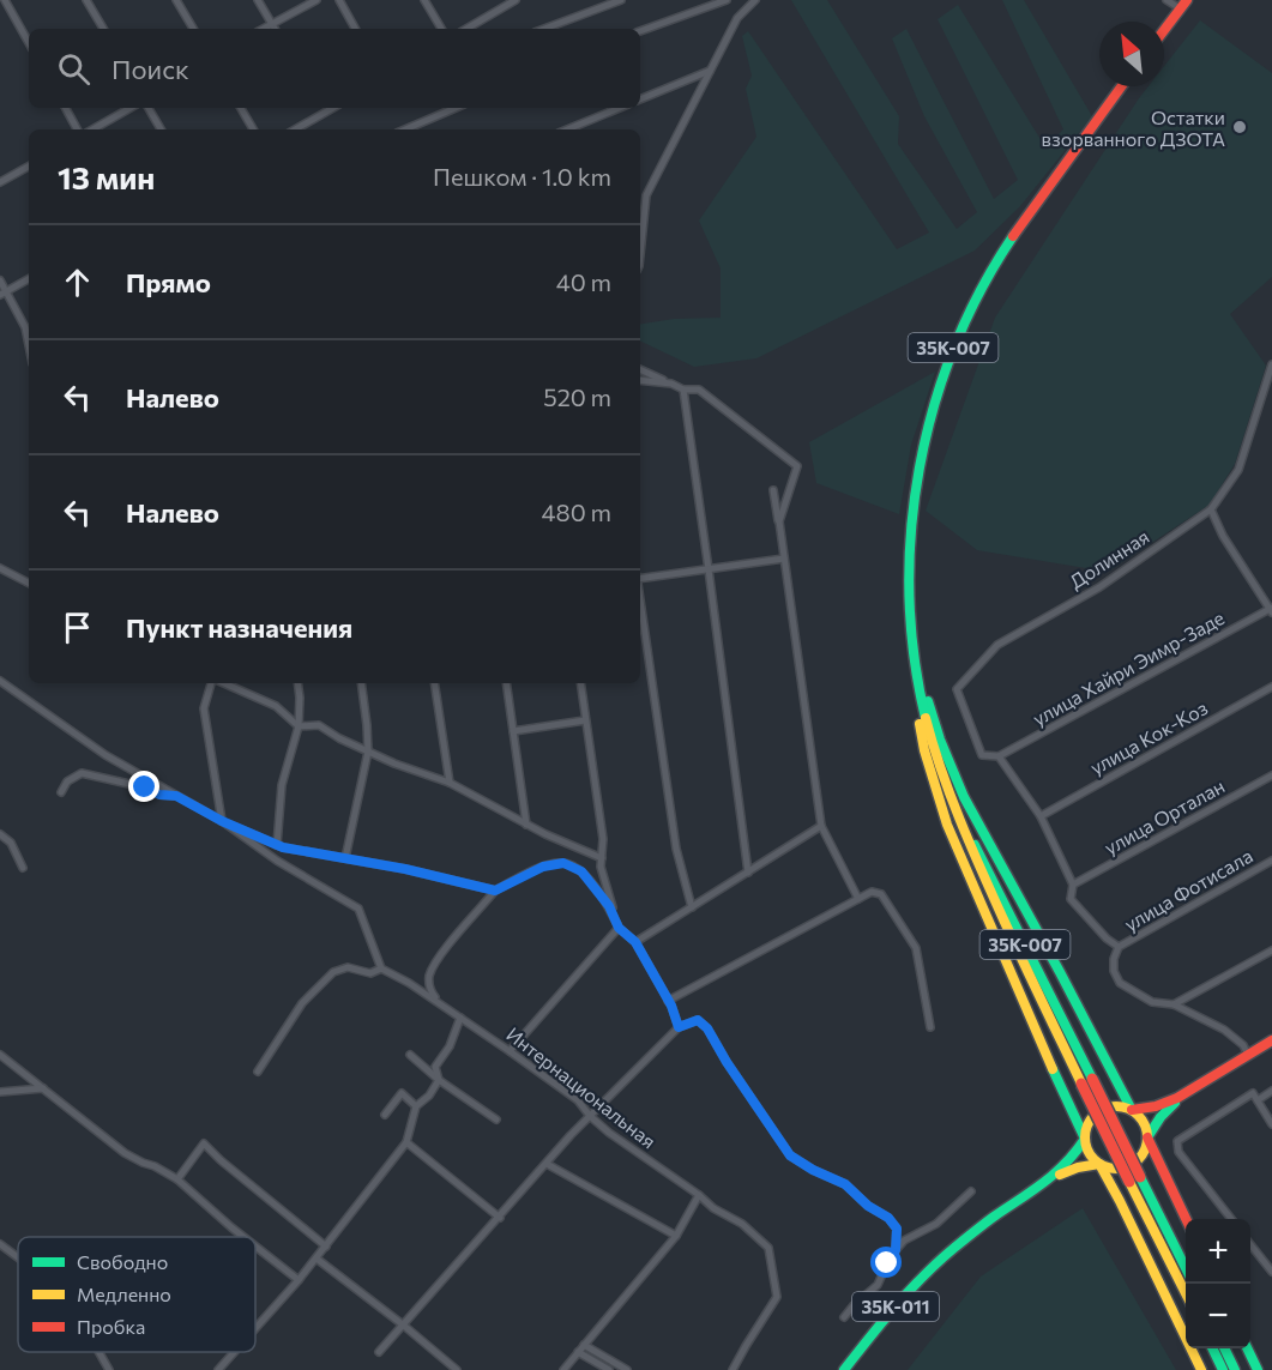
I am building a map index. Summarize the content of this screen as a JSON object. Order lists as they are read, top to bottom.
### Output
{
  "streets": {
    "main road": ["35К-007", "35К-011"],
    "street": [
      "Долинная",
      "улица Хайри Эимр-Заде",
      "улица Кок-Коз",
      "улица Орталан",
      "улица Фотисала",
      "Интернациональная"
    ]
  },
  "crossings": [
    ["35К-007", "35К-011"],
    ["Долинная", "улица Хайри Эимр-Заде"]
  ],
  "places": ["Остатки взорванного ДЗОТА"],
  "legend": ["Свободно", "Медленно", "Пробка"],
  "north": "top left",
  "page": {
    "search": "Поиск",
    "heading": ["13 мин", "Пешком · 1.0 km"],
    "list": [
      ["Прямо", "40 m"],
      ["Налево", "520 m"],
      ["Налево", "480 m"],
      "Пункт назначения"
    ],
    "map_buttons": ["+", "−"]
  }
}
